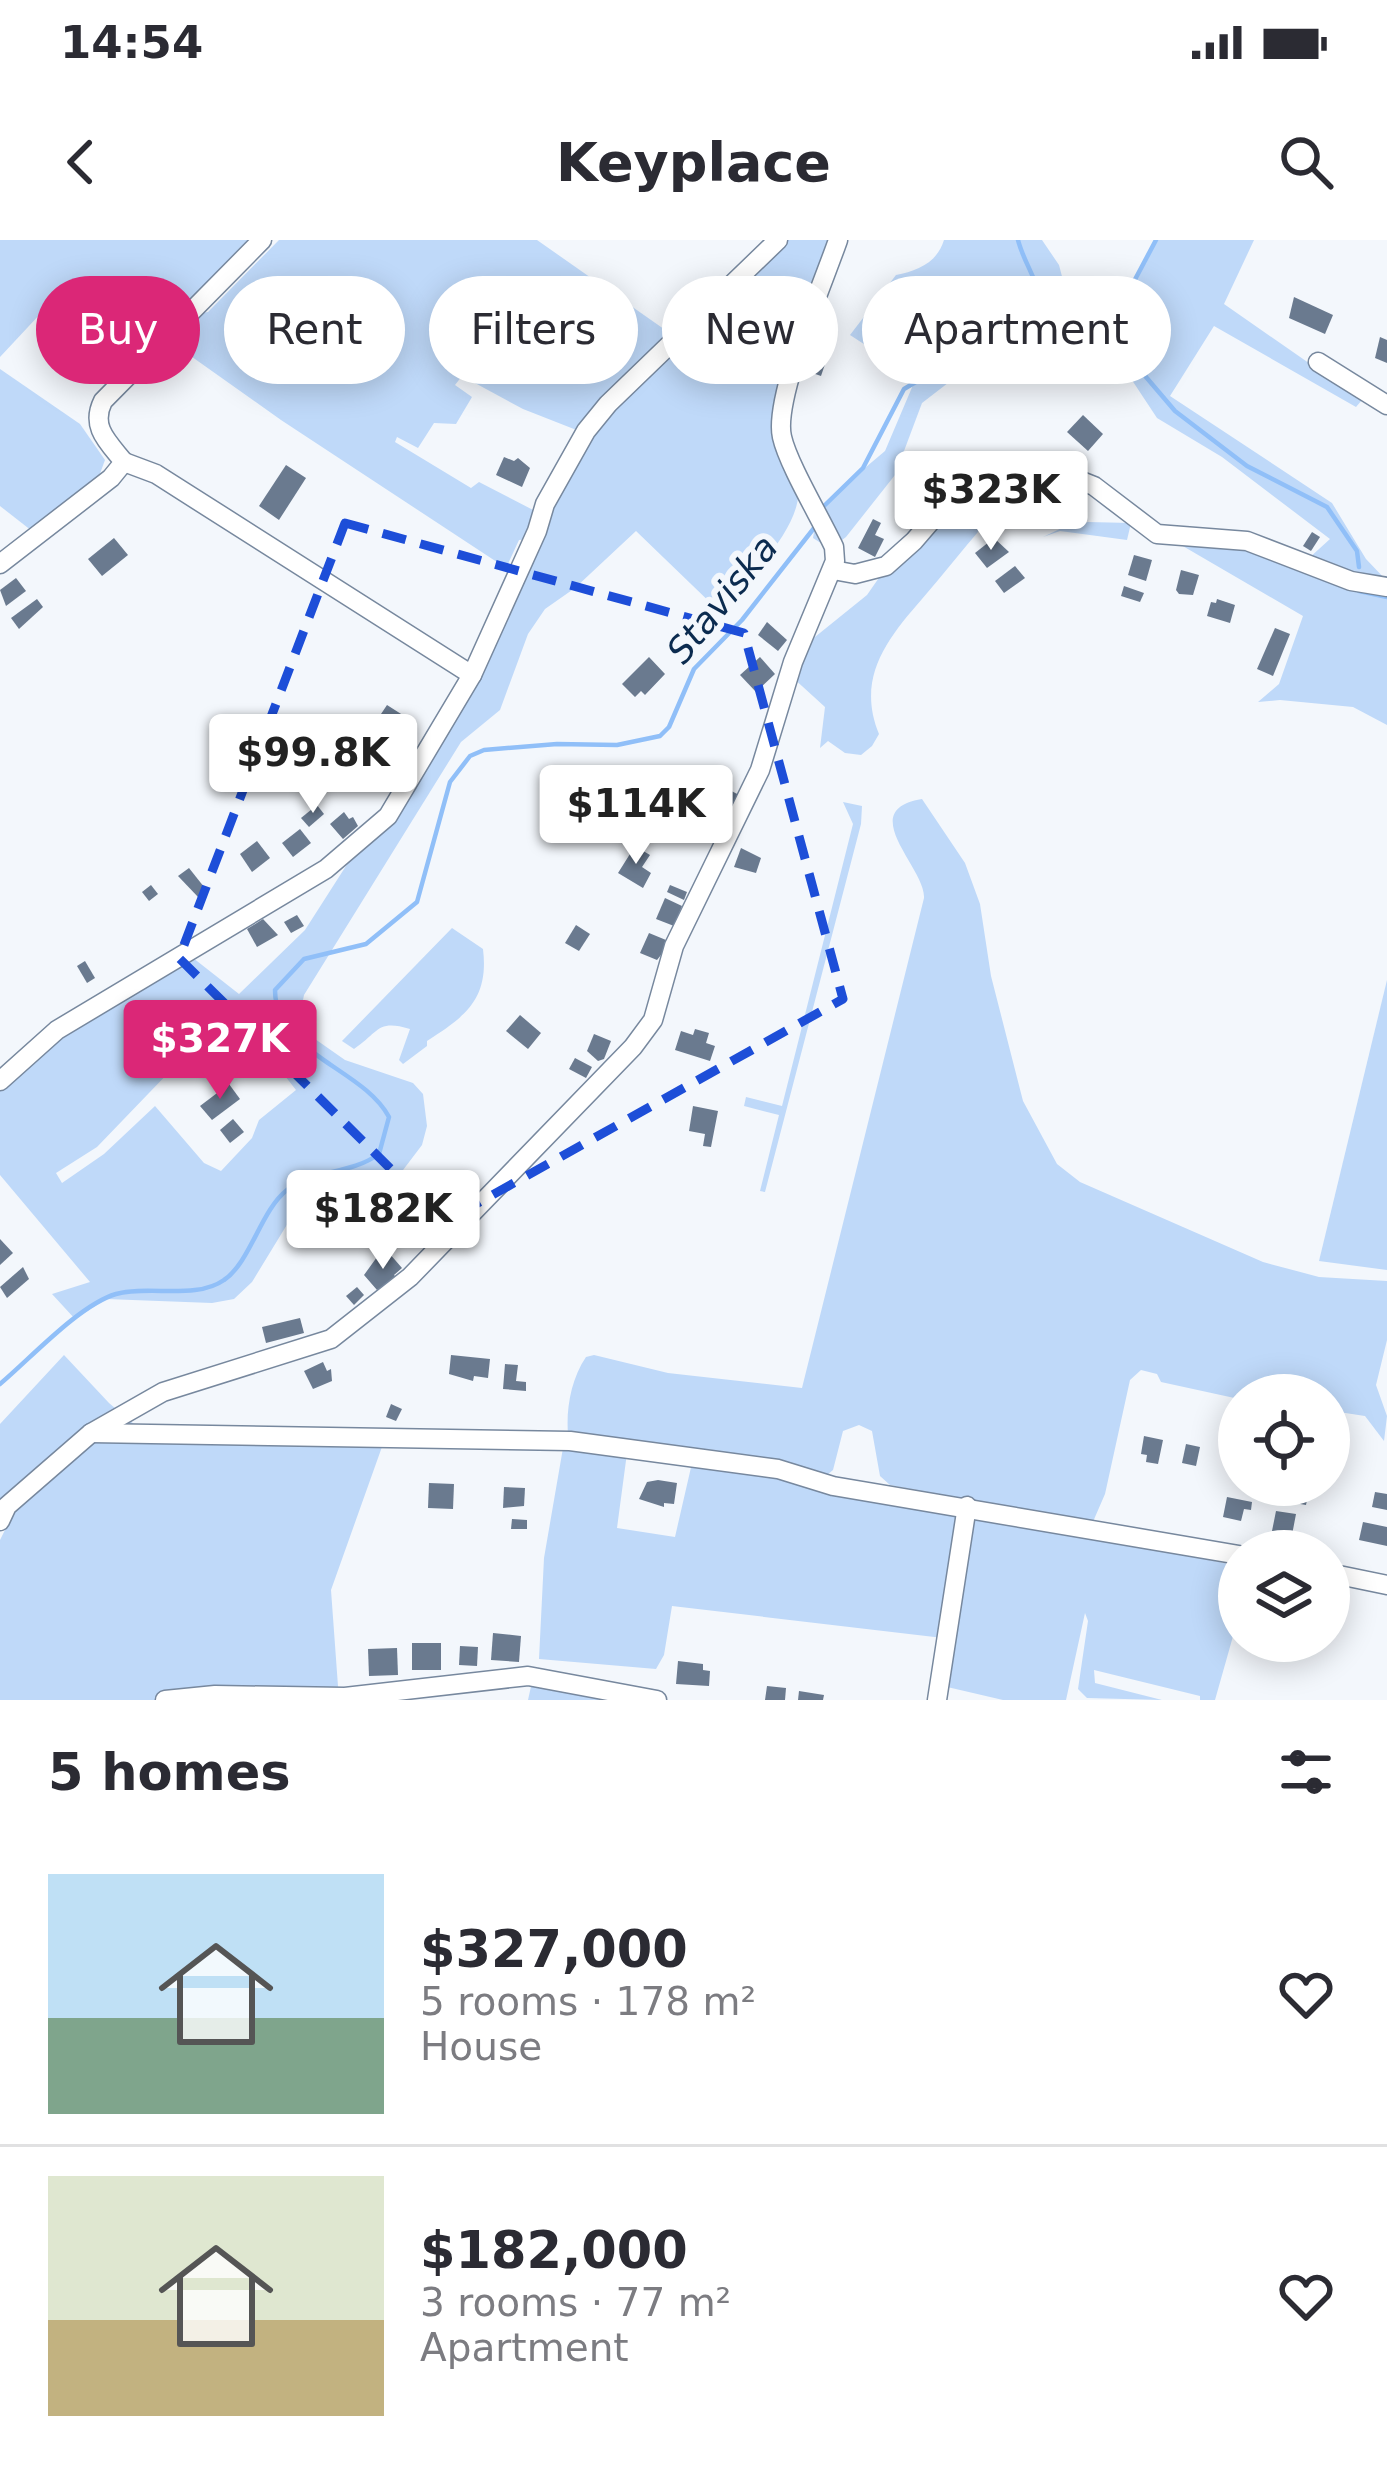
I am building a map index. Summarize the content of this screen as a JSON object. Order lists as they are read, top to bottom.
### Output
{
  "water": ["Staviska"],
  "page": {
    "status": "14:54",
    "header": "Keyplace",
    "chip": [
      "Buy",
      "Rent",
      "Filters",
      "New",
      "Apartment"
    ],
    "price": [
      "$323K",
      "$99.8K",
      "$114K",
      "$327K",
      "$182K"
    ],
    "heading": "5 homes",
    "list": [
      {
        "name": "$327,000",
        "note": "5 rooms · 178 m² · House"
      },
      {
        "name": "$182,000",
        "note": "3 rooms · 77 m² · Apartment"
      }
    ]
  }
}
